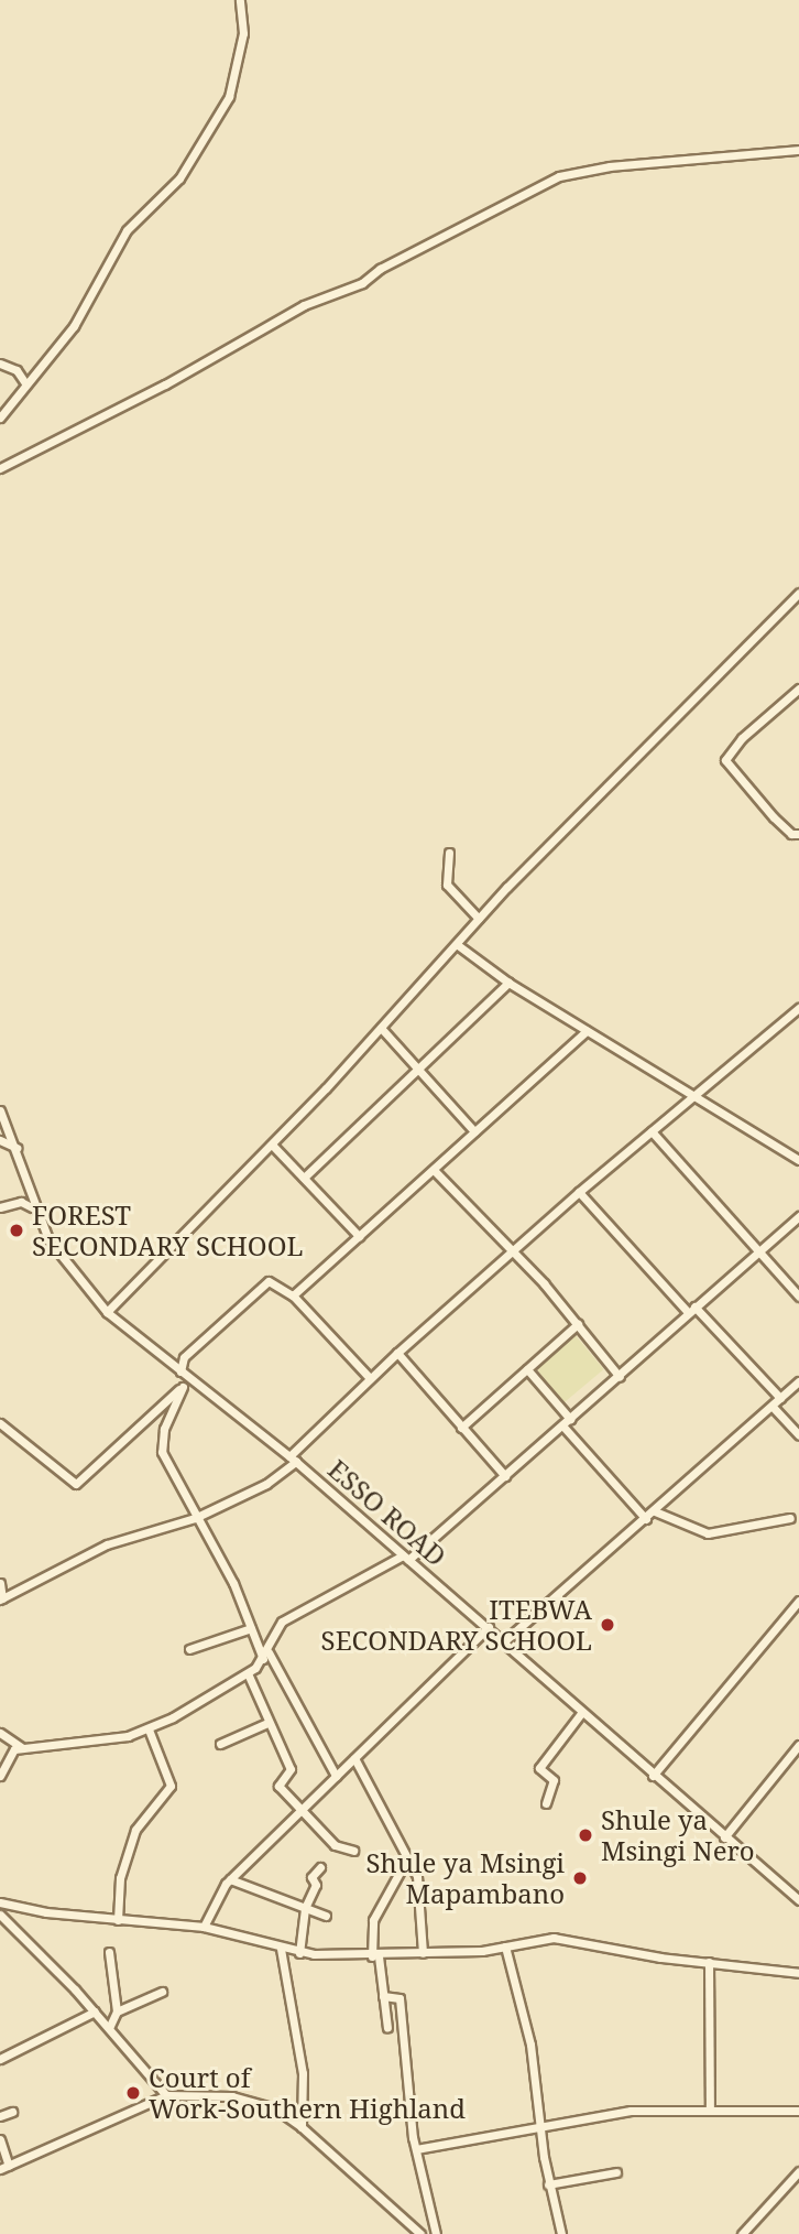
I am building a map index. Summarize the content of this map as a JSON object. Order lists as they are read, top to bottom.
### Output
{
  "streets": {
    "street": ["ESSO ROAD"]
  },
  "places": [
    "FOREST SECONDARY SCHOOL",
    "ITEBWA SECONDARY SCHOOL",
    "Shule ya Msingi Nero",
    "Shule ya Msingi Mapambano",
    "Court of Work-Southern Highland"
  ]
}
